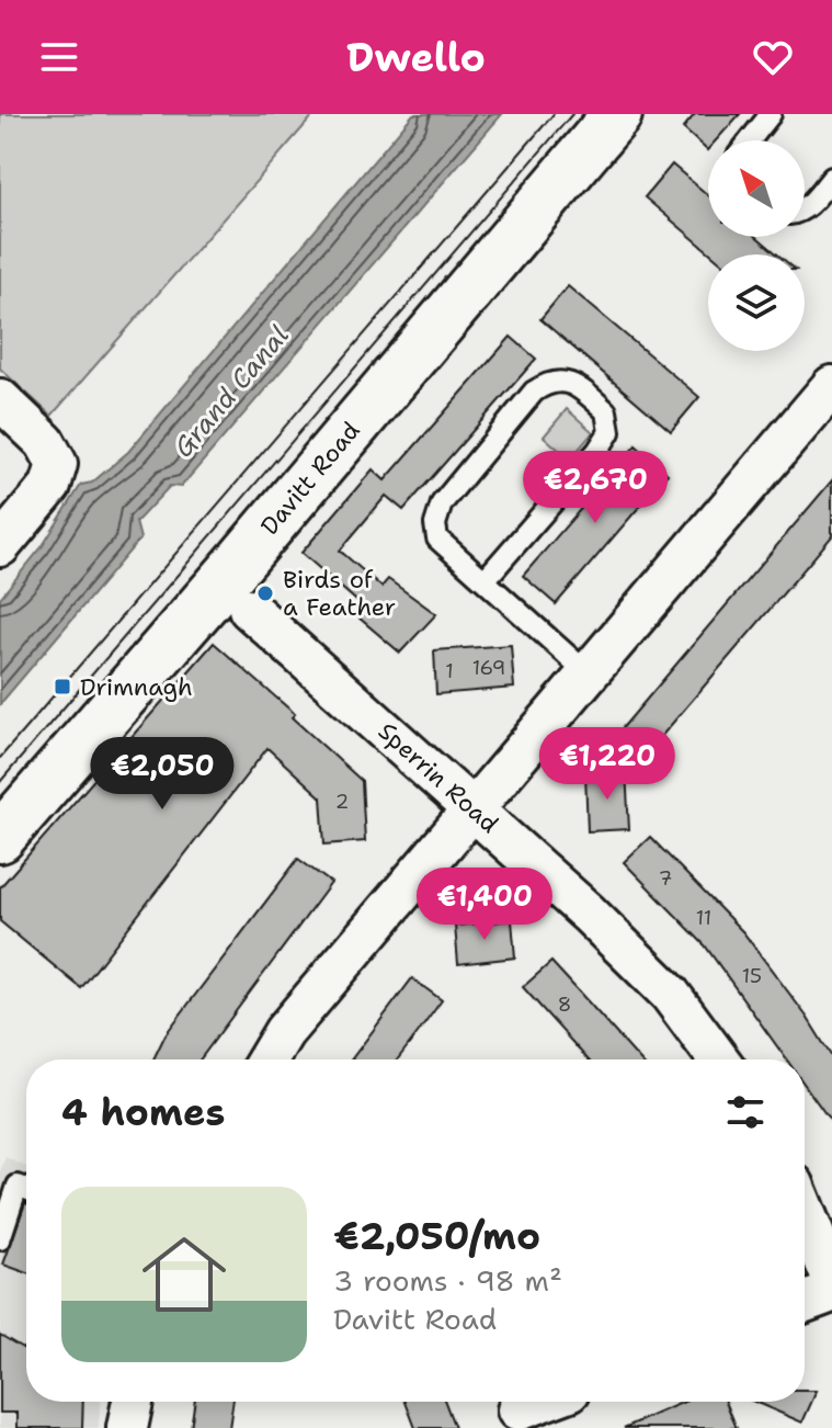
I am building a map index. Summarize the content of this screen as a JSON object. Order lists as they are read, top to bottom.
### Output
{
  "streets": {
    "main road": ["Davitt Road"],
    "street": ["Sperrin Road"]
  },
  "water": ["Grand Canal"],
  "places": {
    "other": ["Birds of a Feather"],
    "transit": ["Drimnagh"]
  },
  "house_numbers": [
    "169",
    "1",
    "2",
    "7",
    "11",
    "15",
    "8"
  ],
  "north": "top left",
  "page": {
    "header": "Dwello",
    "price": [
      "€2,670",
      "€1,220",
      "€2,050",
      "€1,400"
    ],
    "heading": "4 homes",
    "list": [
      {
        "name": "€2,050/mo",
        "note": "3 rooms · 98 m² · Davitt Road"
      }
    ]
  }
}
